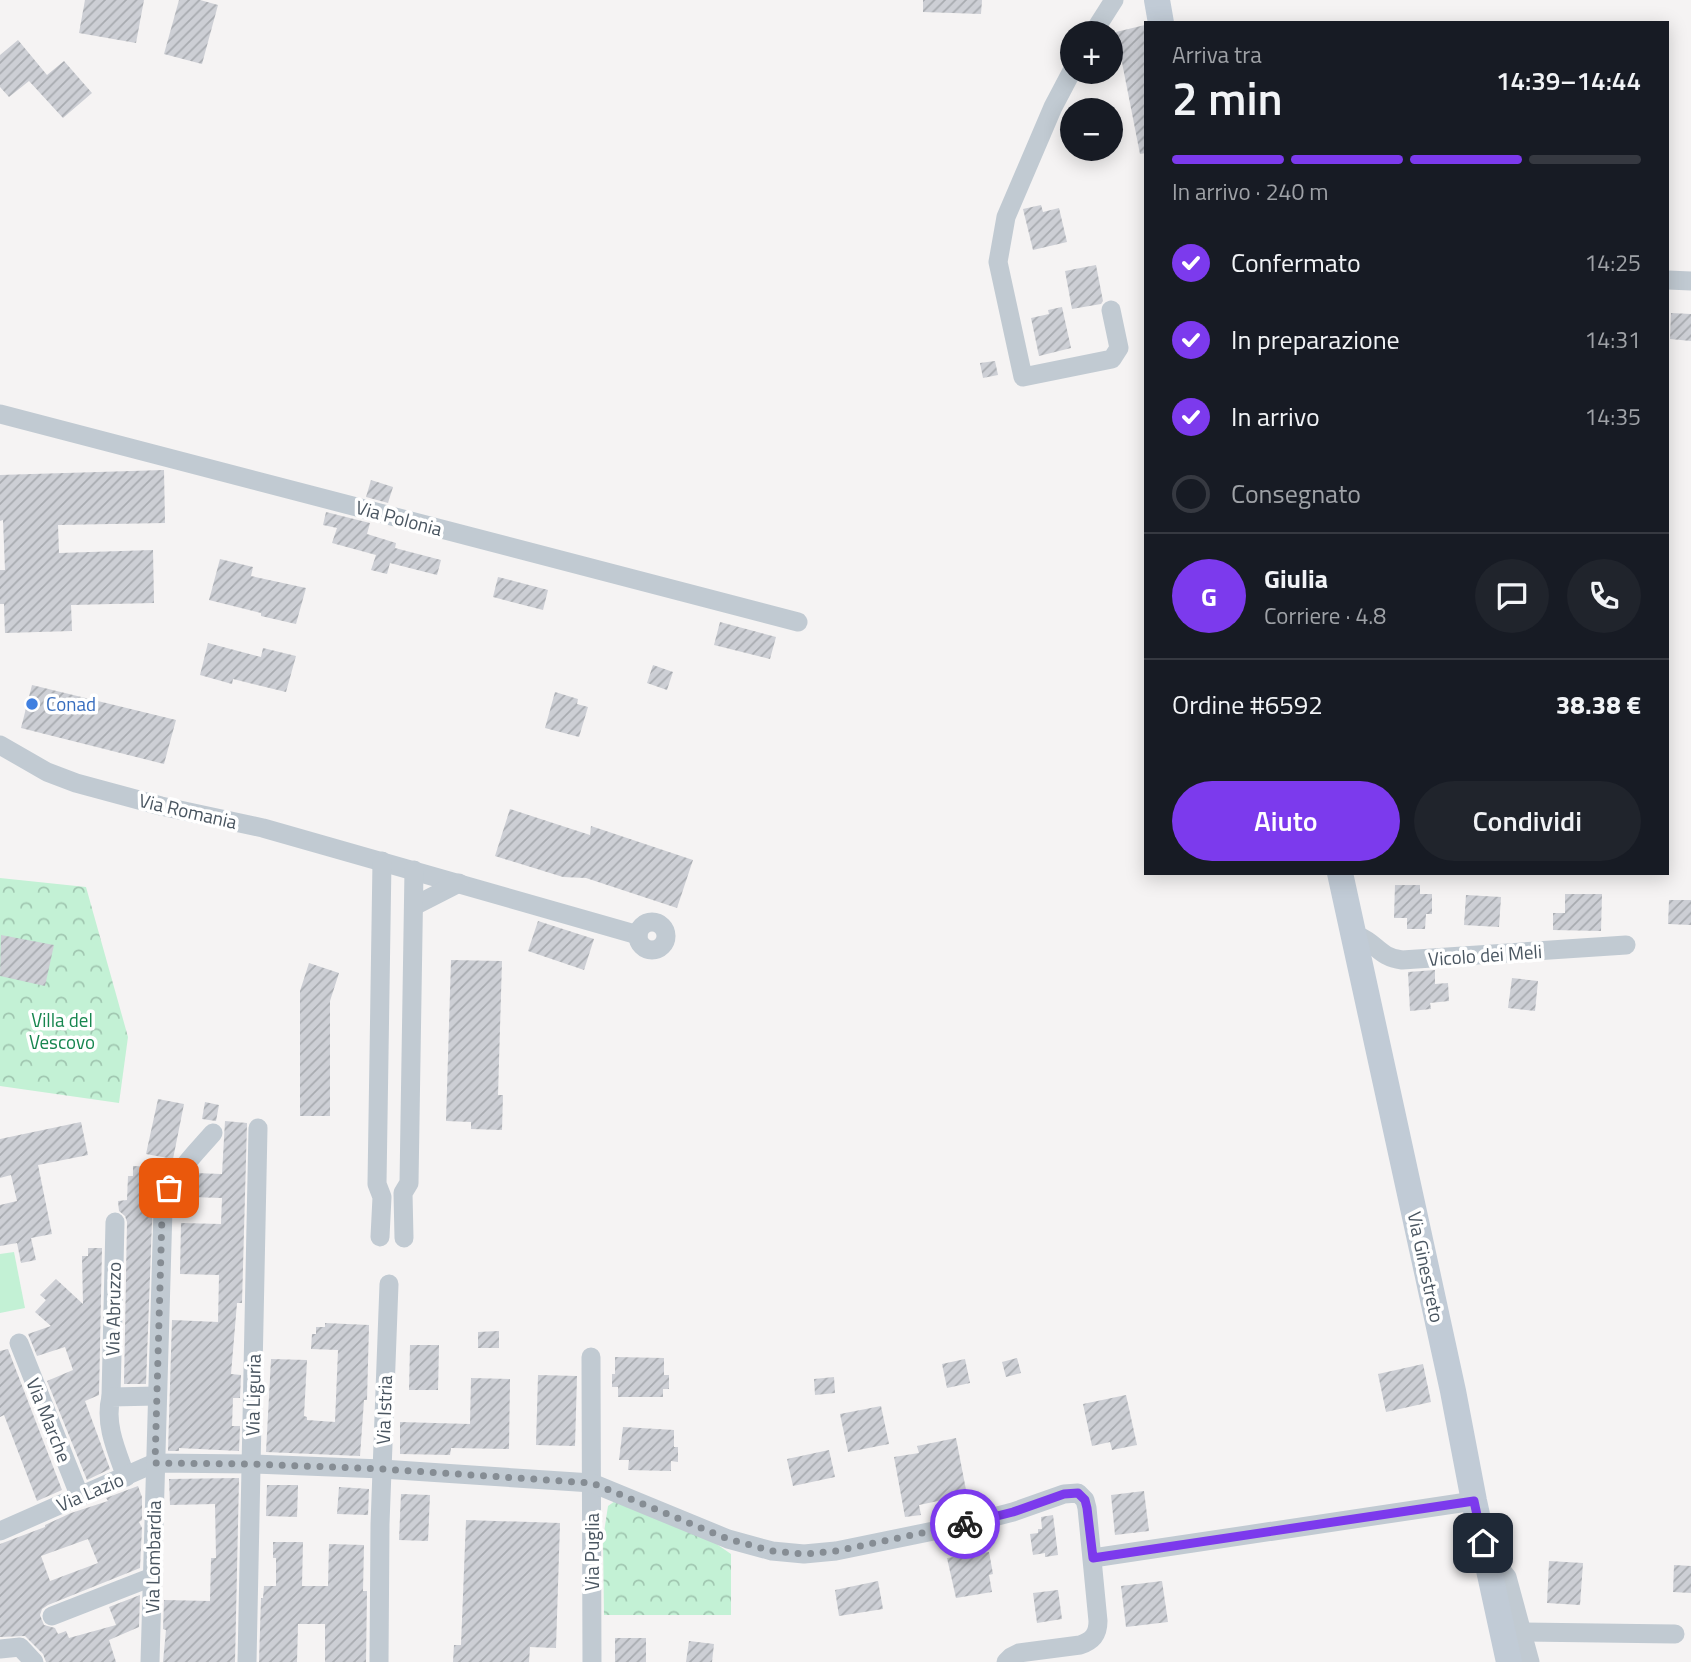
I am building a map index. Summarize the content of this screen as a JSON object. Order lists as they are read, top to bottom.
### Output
{
  "streets": {
    "street": [
      "Via Polonia",
      "Via Romania",
      "Vicolo dei Meli",
      "Via Ginestreto",
      "Via Abruzzo",
      "Via Liguria",
      "Via Istria",
      "Via Marche",
      "Via Lazio",
      "Via Puglia",
      "Via Lombardia"
    ]
  },
  "crossings": [
    ["Vicolo dei Meli", "Via Ginestreto"],
    ["Via Abruzzo", "Via Lazio"],
    ["Via Liguria", "Via Lazio"],
    ["Via Istria", "Via Lazio"],
    ["Via Marche", "Via Lazio"],
    ["Via Lazio", "Via Puglia"],
    ["Via Lazio", "Via Lombardia"]
  ],
  "parks": ["Villa del Vescovo"],
  "places": ["Conad"],
  "page": {
    "map_buttons": ["+", "−"],
    "heading": ["2 min", "Arriva tra", "14:39–14:44"],
    "panel": [
      "Giulia",
      "Corriere · 4.8",
      "Ordine #6592",
      "38.38 €"
    ],
    "bar": "In arrivo · 240 m",
    "list": [
      ["Confermato", "14:25"],
      ["In preparazione", "14:31"],
      ["In arrivo", "14:35"],
      "Consegnato"
    ],
    "round": "G",
    "buttons": ["Aiuto", "Condividi"]
  }
}
